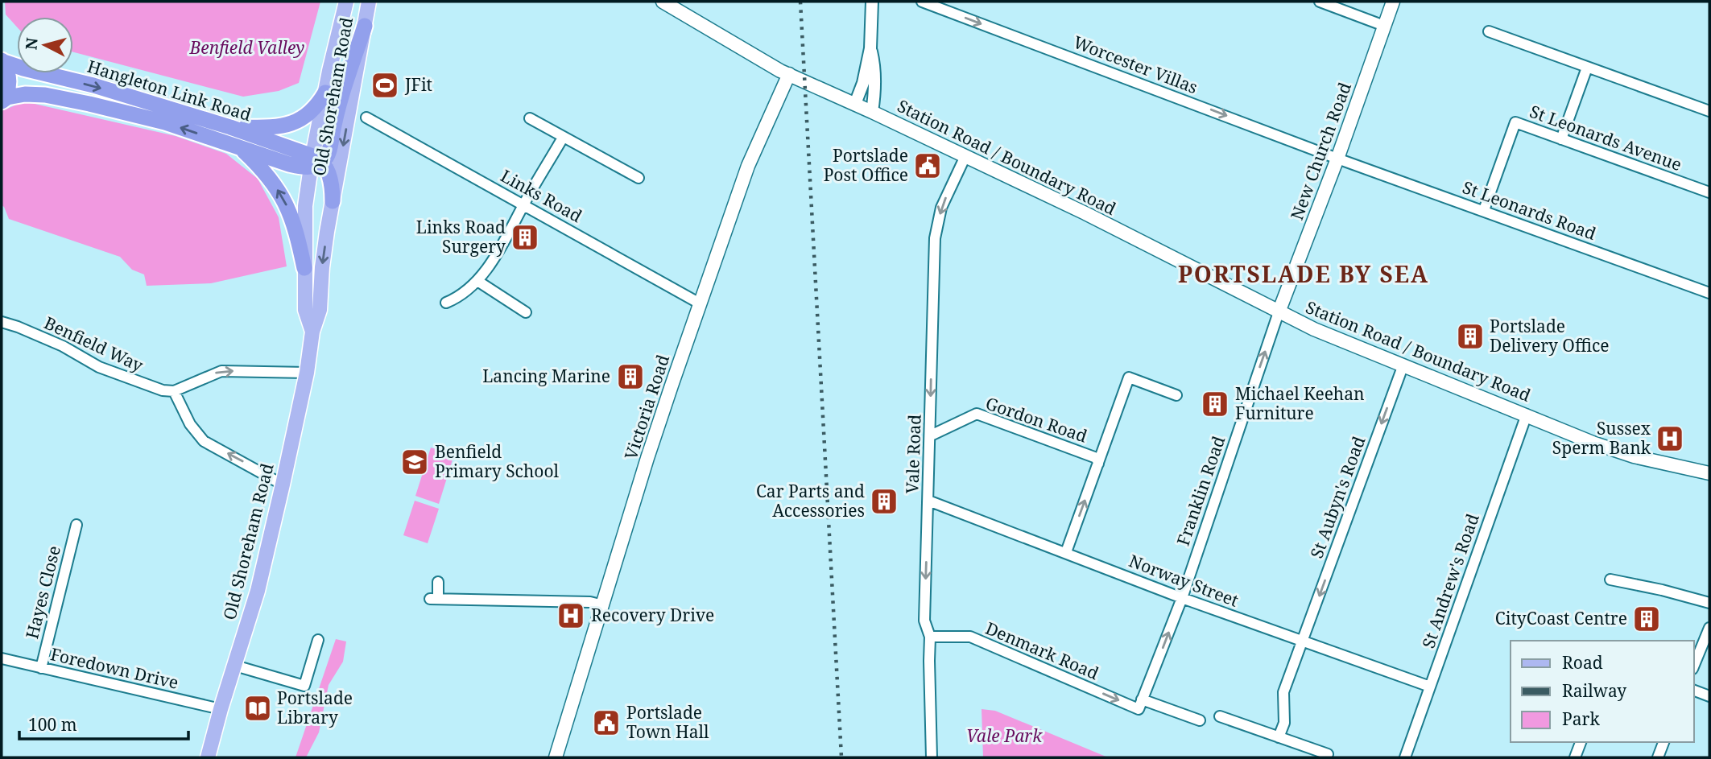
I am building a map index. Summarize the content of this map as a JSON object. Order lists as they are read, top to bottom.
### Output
{
  "streets": {
    "highway": ["Hangleton Link Road"],
    "main road": [
      "Old Shoreham Road",
      "New Church Road",
      "Station Road / Boundary Road",
      "Victoria Road"
    ],
    "street": [
      "Worcester Villas",
      "St Leonards Avenue",
      "Links Road",
      "St Leonards Road",
      "Benfield Way",
      "Gordon Road",
      "Vale Road",
      "Franklin Road",
      "St Aubyn's Road",
      "Norway Street",
      "St Andrew's Road",
      "Hayes Close",
      "Denmark Road",
      "Foredown Drive"
    ]
  },
  "crossings": [
    ["Worcester Villas", "New Church Road"],
    ["Worcester Villas", "St Leonards Road"],
    ["Hangleton Link Road", "Old Shoreham Road"],
    ["Old Shoreham Road", "Foredown Drive"],
    ["St Leonards Avenue", "St Leonards Road"],
    ["New Church Road", "Station Road / Boundary Road"],
    ["New Church Road", "St Leonards Road"],
    ["New Church Road", "Franklin Road"],
    ["Station Road / Boundary Road", "Victoria Road"],
    ["Station Road / Boundary Road", "Vale Road"],
    ["Station Road / Boundary Road", "Franklin Road"],
    ["Station Road / Boundary Road", "St Aubyn's Road"],
    ["Station Road / Boundary Road", "St Andrew's Road"],
    ["Links Road", "Victoria Road"],
    ["Gordon Road", "Vale Road"],
    ["Vale Road", "Norway Street"],
    ["Vale Road", "Denmark Road"],
    ["Franklin Road", "Norway Street"],
    ["Franklin Road", "Denmark Road"],
    ["St Aubyn's Road", "Norway Street"],
    ["Norway Street", "St Andrew's Road"],
    ["Hayes Close", "Foredown Drive"]
  ],
  "one_way": [
    "Worcester Villas",
    "Vale Road",
    "Franklin Road",
    "St Aubyn's Road",
    "Denmark Road"
  ],
  "districts": ["PORTSLADE BY SEA"],
  "parks": ["Benfield Valley", "Vale Park"],
  "places": {
    "sports": ["JFit"],
    "public building": ["Portslade Post Office", "Portslade Town Hall"],
    "building": [
      "Links Road Surgery",
      "Portslade Delivery Office",
      "Lancing Marine",
      "Michael Keehan Furniture",
      "Car Parts and Accessories",
      "CityCoast Centre"
    ],
    "hospital": ["Sussex Sperm Bank", "Recovery Drive"],
    "school or university": ["Benfield Primary School"],
    "library": ["Portslade Library"]
  },
  "legend": ["Road", "Railway", "Park"],
  "scale_bar": "100 m",
  "north": "left"
}
